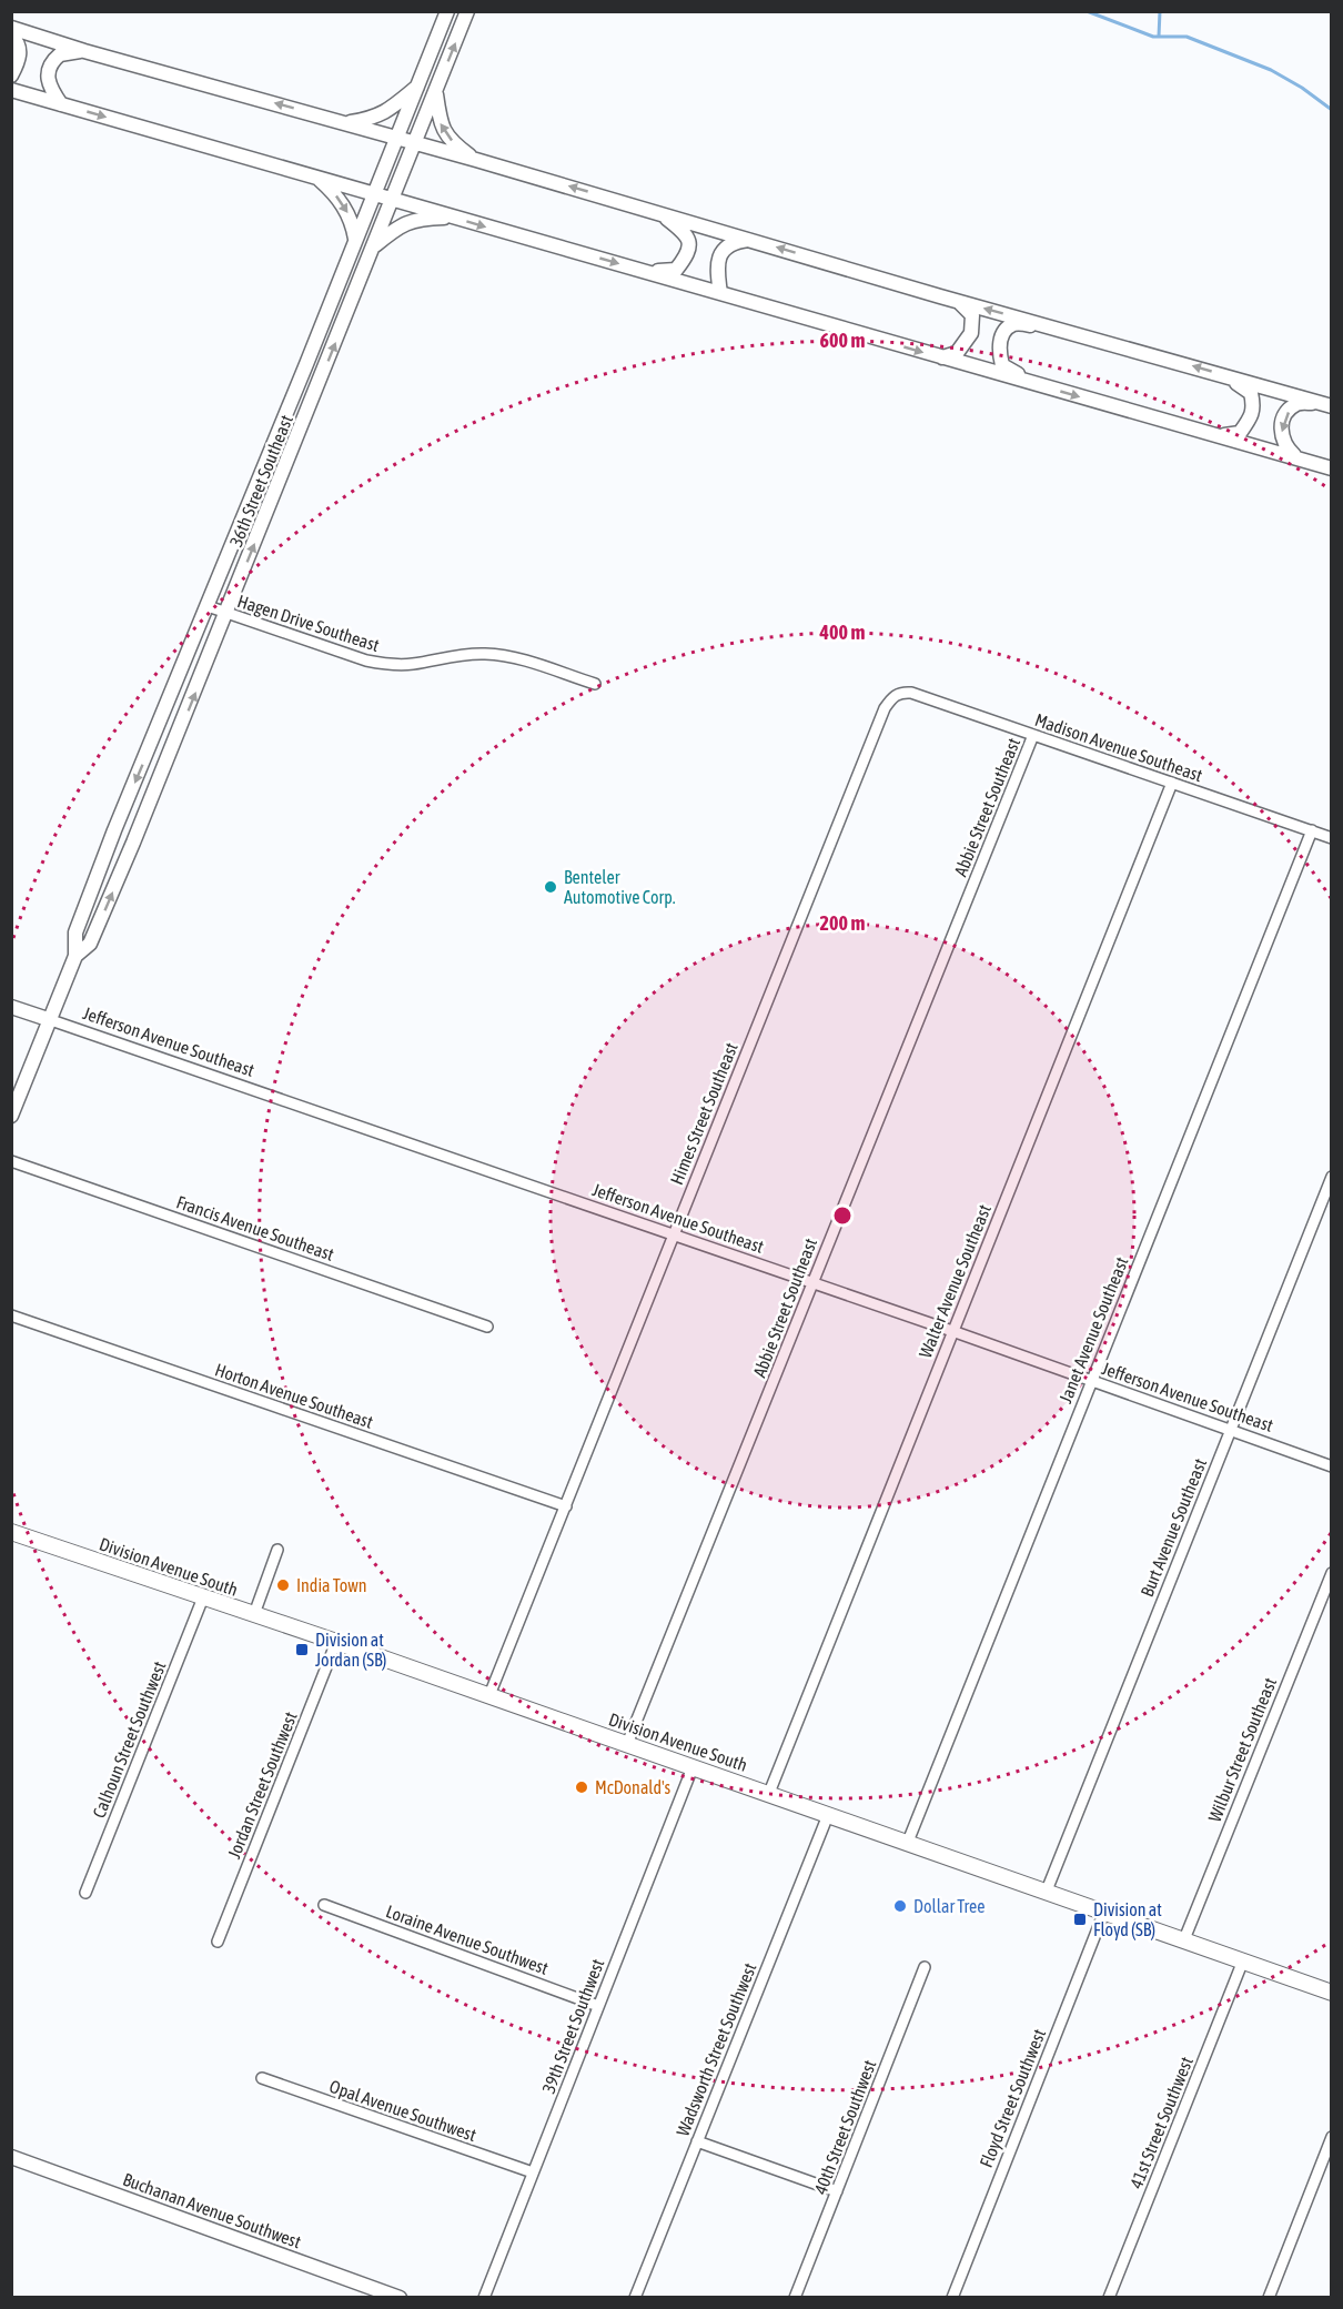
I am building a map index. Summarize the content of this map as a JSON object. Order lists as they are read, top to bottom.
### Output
{
  "streets": {
    "main road": ["Division Avenue South"],
    "street": [
      "36th Street Southeast",
      "Hagen Drive Southeast",
      "Madison Avenue Southeast",
      "Abbie Street Southeast",
      "Jefferson Avenue Southeast",
      "Himes Street Southeast",
      "Francis Avenue Southeast",
      "Walter Avenue Southeast",
      "Janet Avenue Southeast",
      "Horton Avenue Southeast",
      "Burt Avenue Southeast",
      "Calhoun Street Southwest",
      "Wilbur Street Southeast",
      "Jordan Street Southwest",
      "Loraine Avenue Southwest",
      "39th Street Southwest",
      "Wadsworth Street Southwest",
      "Floyd Street Southwest",
      "Opal Avenue Southwest",
      "41st Street Southwest",
      "40th Street Southwest",
      "Buchanan Avenue Southwest"
    ]
  },
  "crossings": [
    ["36th Street Southeast", "Hagen Drive Southeast"],
    ["36th Street Southeast", "Jefferson Avenue Southeast"],
    ["Madison Avenue Southeast", "Abbie Street Southeast"],
    ["Madison Avenue Southeast", "Himes Street Southeast"],
    ["Madison Avenue Southeast", "Walter Avenue Southeast"],
    ["Madison Avenue Southeast", "Janet Avenue Southeast"],
    ["Abbie Street Southeast", "Jefferson Avenue Southeast"],
    ["Abbie Street Southeast", "Division Avenue South"],
    ["Jefferson Avenue Southeast", "Himes Street Southeast"],
    ["Jefferson Avenue Southeast", "Walter Avenue Southeast"],
    ["Jefferson Avenue Southeast", "Janet Avenue Southeast"],
    ["Jefferson Avenue Southeast", "Burt Avenue Southeast"],
    ["Himes Street Southeast", "Horton Avenue Southeast"],
    ["Himes Street Southeast", "Division Avenue South"],
    ["Walter Avenue Southeast", "Division Avenue South"],
    ["Janet Avenue Southeast", "Division Avenue South"],
    ["Burt Avenue Southeast", "Division Avenue South"],
    ["Division Avenue South", "Calhoun Street Southwest"],
    ["Division Avenue South", "Wilbur Street Southeast"],
    ["Division Avenue South", "Jordan Street Southwest"],
    ["Division Avenue South", "39th Street Southwest"],
    ["Division Avenue South", "Wadsworth Street Southwest"],
    ["Division Avenue South", "Floyd Street Southwest"],
    ["Division Avenue South", "41st Street Southwest"],
    ["Loraine Avenue Southwest", "39th Street Southwest"],
    ["39th Street Southwest", "Opal Avenue Southwest"]
  ],
  "places": {
    "other": [
      "Benteler Automotive Corp.",
      "India Town",
      "McDonald's",
      "Dollar Tree"
    ],
    "transit": ["Division at Jordan (SB)", "Division at Floyd (SB)"]
  },
  "rings": ["600 m", "400 m", "200 m"]
}
